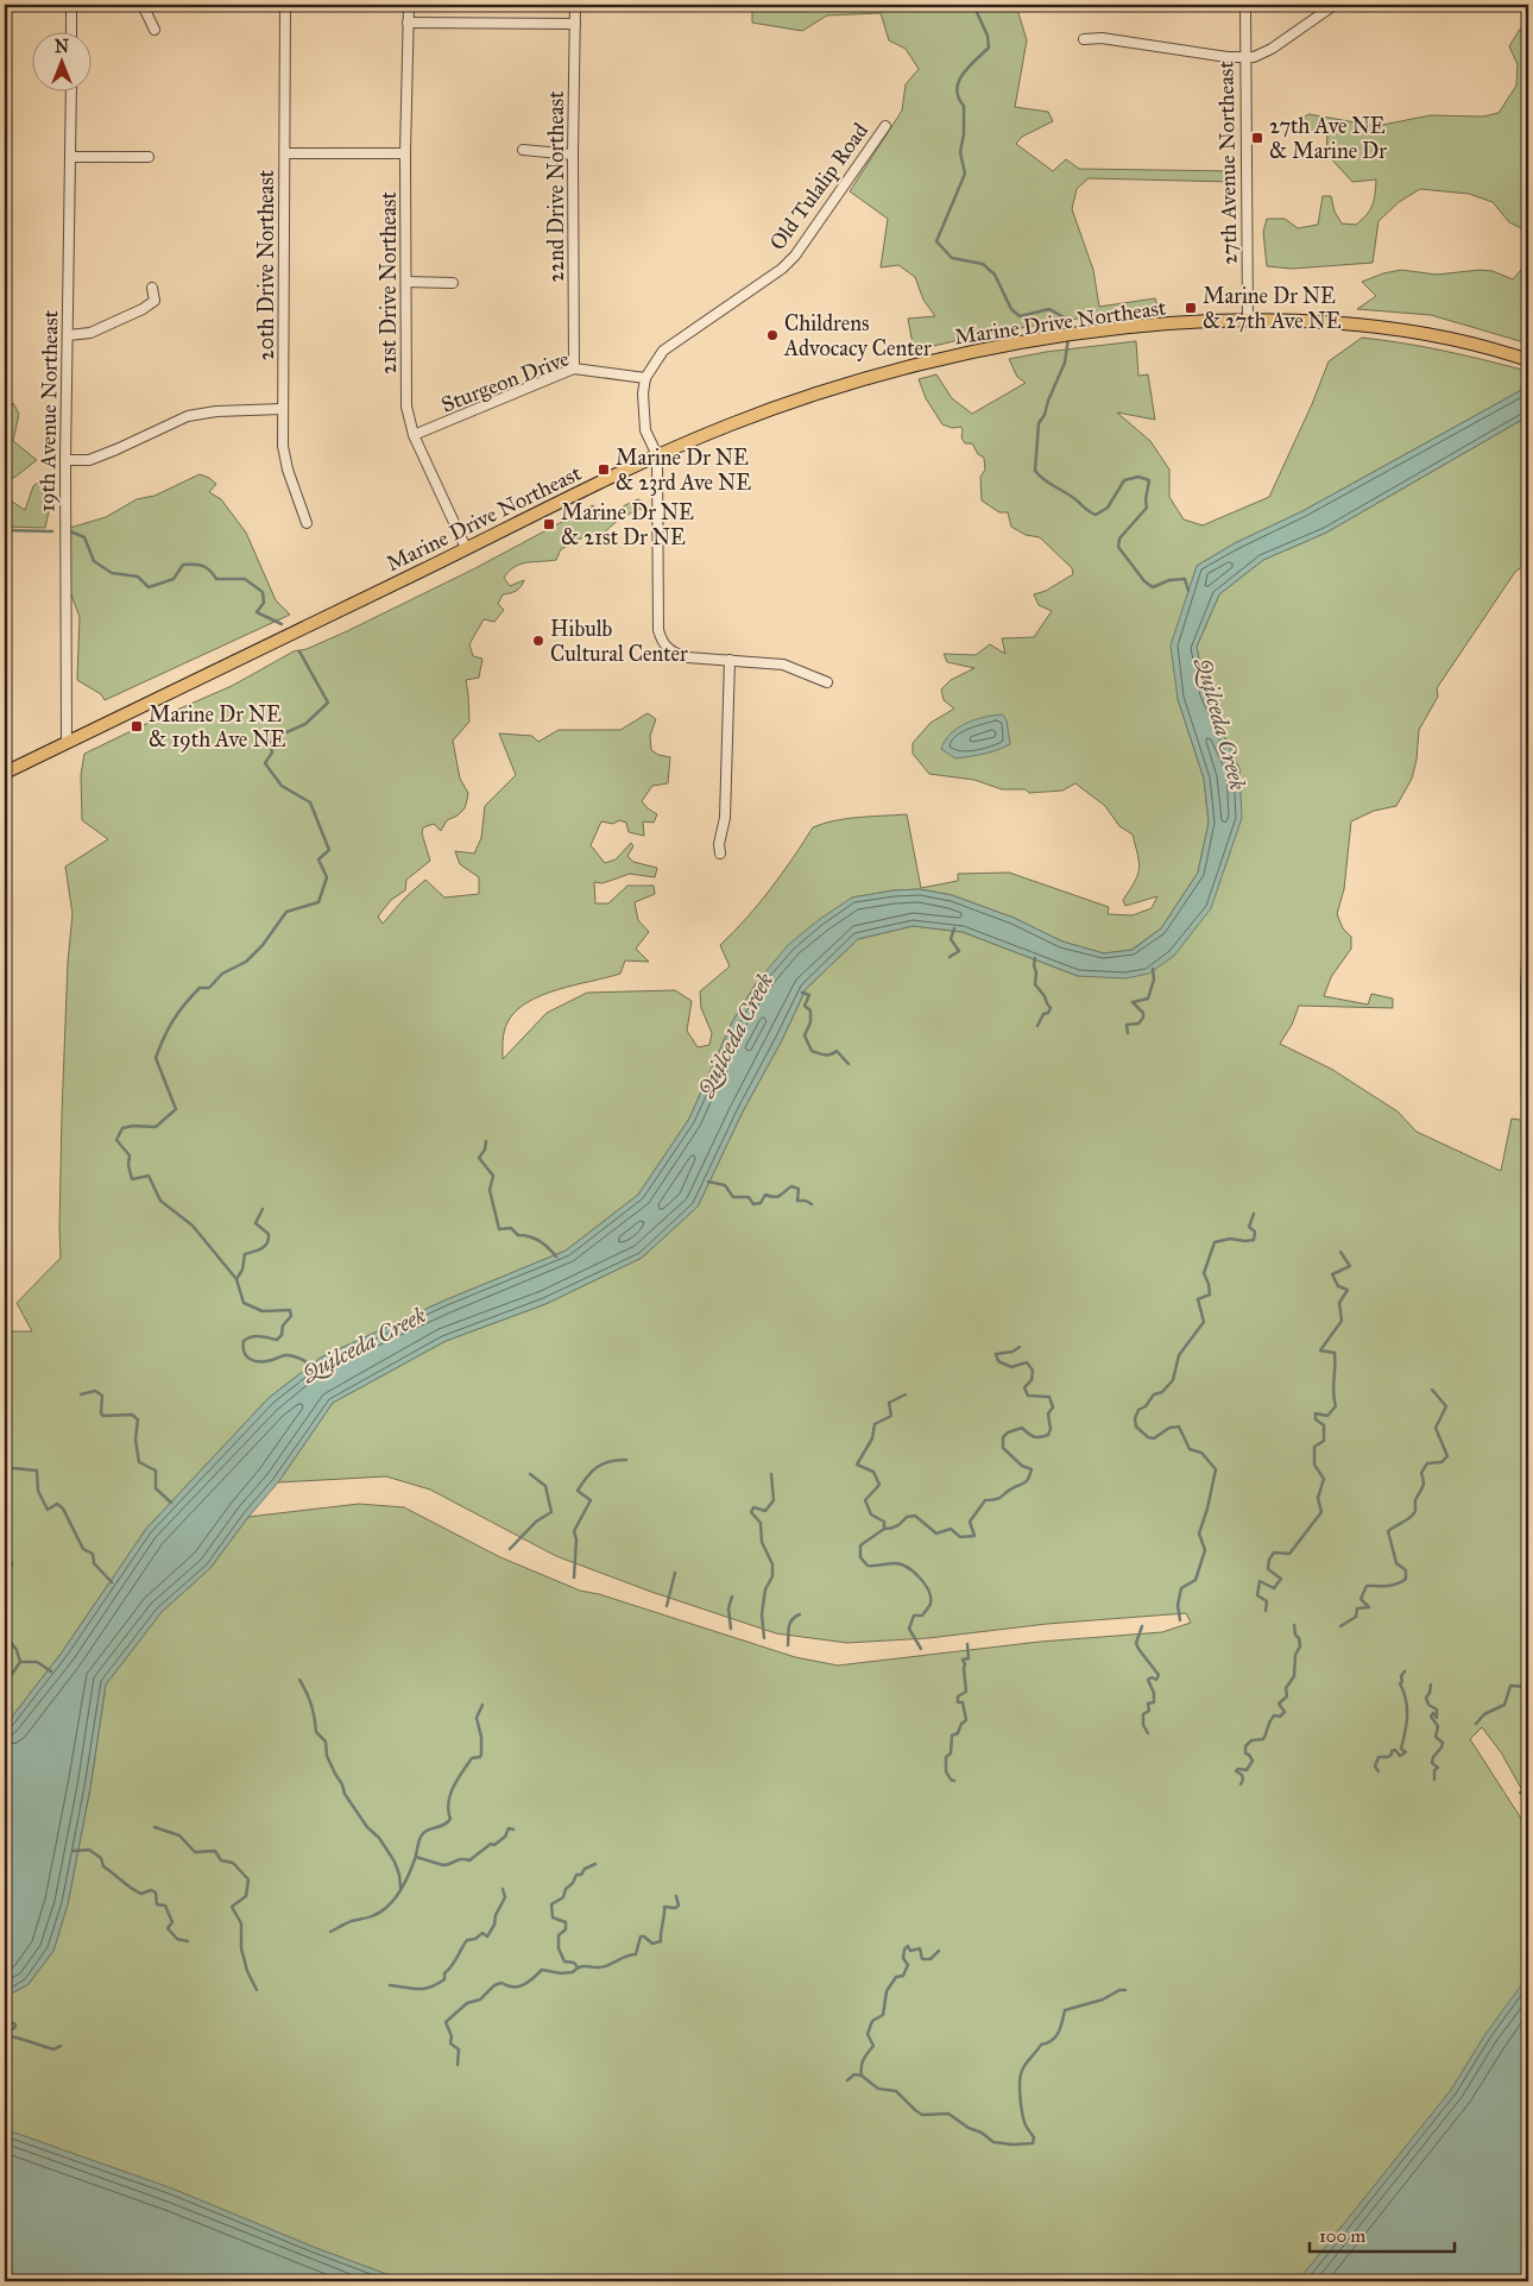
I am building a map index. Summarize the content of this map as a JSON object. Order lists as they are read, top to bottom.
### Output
{
  "streets": {
    "main road": ["Marine Drive Northeast"],
    "street": [
      "27th Avenue Northeast",
      "22nd Drive Northeast",
      "Old Tulalip Road",
      "20th Drive Northeast",
      "21st Drive Northeast",
      "Sturgeon Drive",
      "19th Avenue Northeast"
    ]
  },
  "crossings": [
    ["27th Avenue Northeast", "Marine Drive Northeast"],
    ["22nd Drive Northeast", "Sturgeon Drive"],
    ["Old Tulalip Road", "Sturgeon Drive"],
    ["21st Drive Northeast", "Marine Drive Northeast"],
    ["21st Drive Northeast", "Sturgeon Drive"],
    ["Marine Drive Northeast", "19th Avenue Northeast"]
  ],
  "water": ["Quilceda Creek"],
  "places": {
    "transit": [
      "27th Ave NE & Marine Dr",
      "Marine Dr NE & 27th Ave NE",
      "Marine Dr NE & 23rd Ave NE",
      "Marine Dr NE & 21st Dr NE",
      "Marine Dr NE & 19th Ave NE"
    ],
    "other": ["Childrens Advocacy Center", "Hibulb Cultural Center"]
  },
  "scale_bar": "100 m",
  "north": "top"
}
